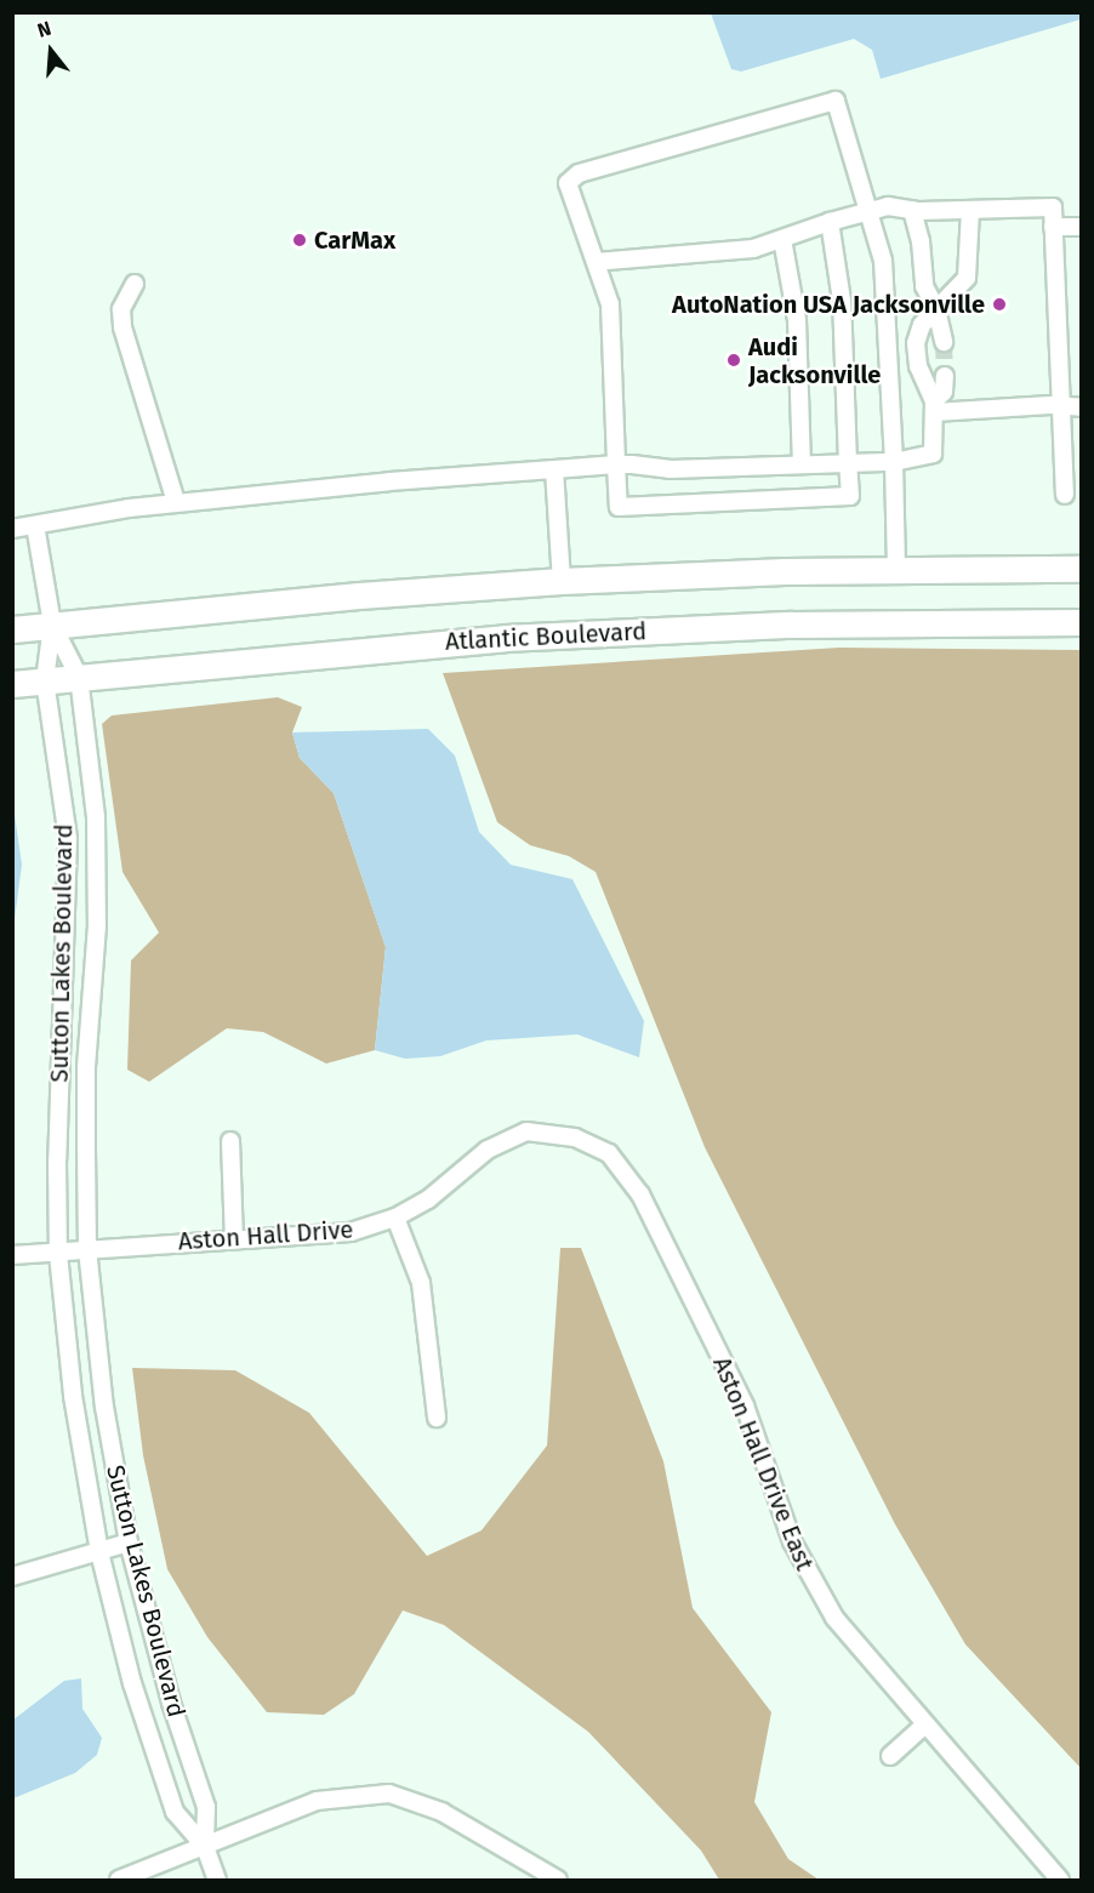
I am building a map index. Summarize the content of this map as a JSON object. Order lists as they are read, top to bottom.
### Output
{
  "streets": {
    "highway": ["Atlantic Boulevard"],
    "street": ["Sutton Lakes Boulevard", "Aston Hall Drive", "Aston Hall Drive East"]
  },
  "crossings": [
    ["Atlantic Boulevard", "Sutton Lakes Boulevard"],
    ["Sutton Lakes Boulevard", "Aston Hall Drive"],
    ["Aston Hall Drive", "Aston Hall Drive East"]
  ],
  "places": ["CarMax", "AutoNation USA Jacksonville", "Audi Jacksonville"],
  "north": "top"
}
